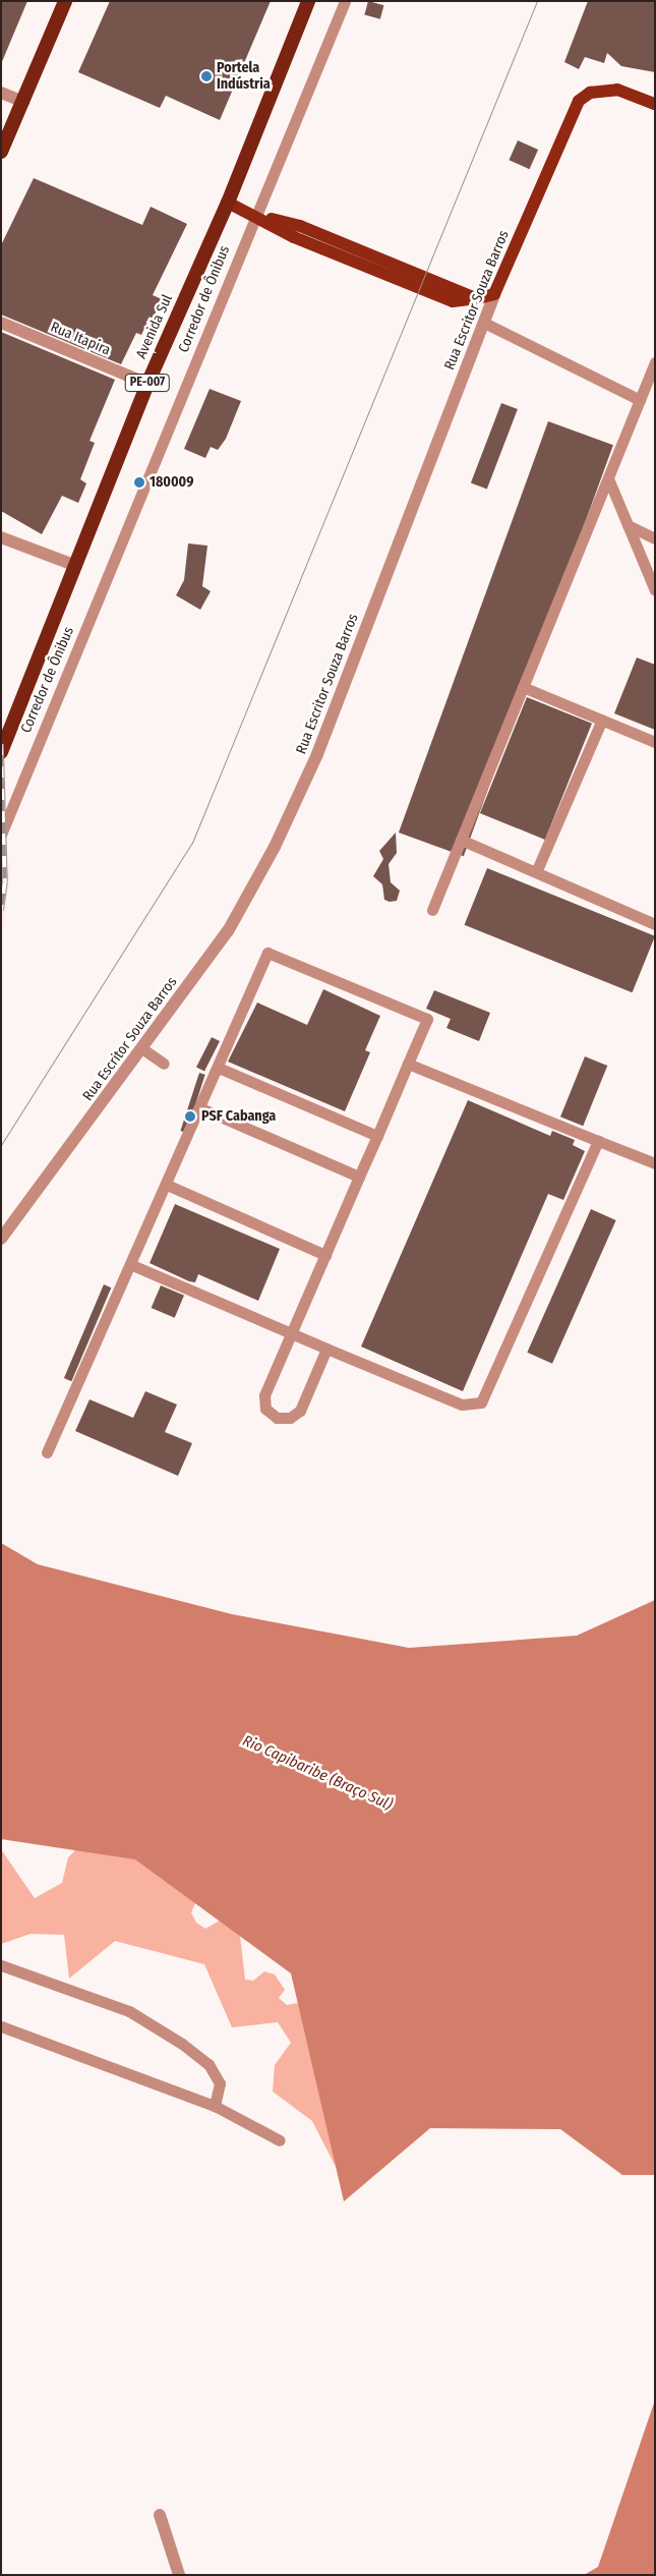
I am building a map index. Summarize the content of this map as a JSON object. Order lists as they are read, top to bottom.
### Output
{
  "streets": {
    "highway": ["Avenida Sul", "PE-007"],
    "main road": ["Rua Escritor Souza Barros"],
    "street": ["Rua Itapira"],
    "lane": ["Corredor de Ônibus"]
  },
  "crossings": [
    ["Avenida Sul", "Rua Itapira"]
  ],
  "water": ["Rio Capibaribe (Braço Sul)"],
  "places": ["Portela Indústria", "180009", "PSF Cabanga"]
}
